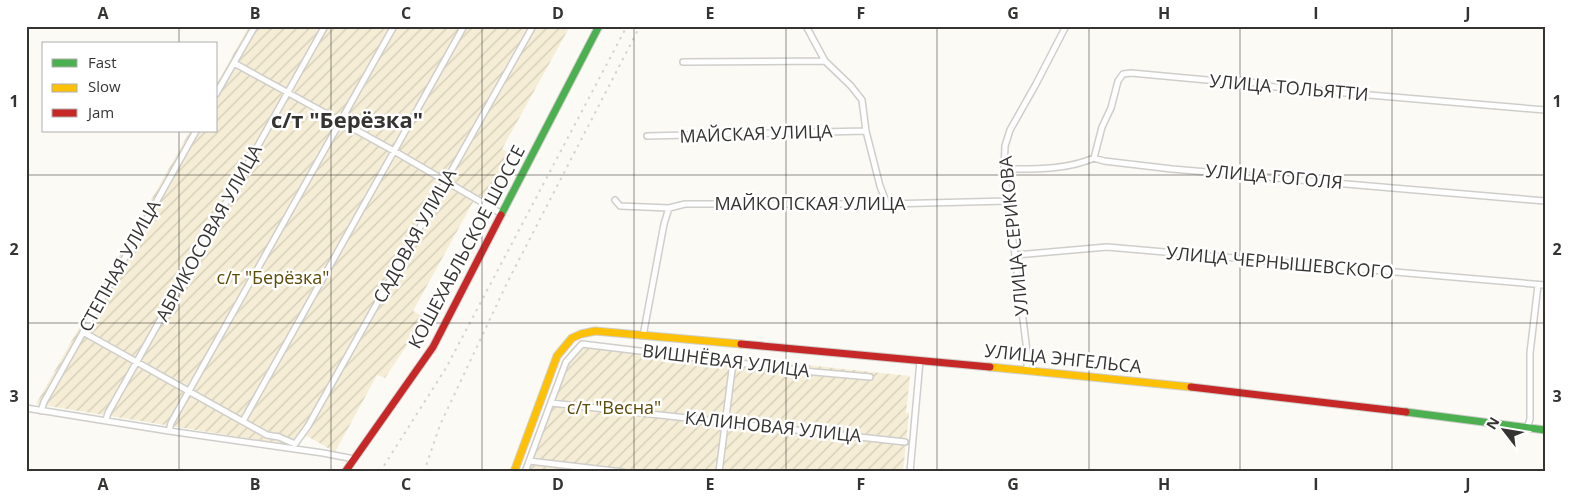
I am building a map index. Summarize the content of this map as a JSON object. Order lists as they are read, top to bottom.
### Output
{
  "streets": {
    "street": [
      "УЛИЦА ТОЛЬЯТТИ",
      "МАЙСКАЯ УЛИЦА",
      "УЛИЦА ГОГОЛЯ",
      "МАЙКОПСКАЯ УЛИЦА",
      "АБРИКОСОВАЯ УЛИЦА",
      "САДОВАЯ УЛИЦА",
      "УЛИЦА СЕРИКОВА",
      "КОШЕХАБЛЬСКОЕ ШОССЕ",
      "УЛИЦА ЧЕРНЫШЕВСКОГО",
      "СТЕПНАЯ УЛИЦА",
      "УЛИЦА ЭНГЕЛЬСА",
      "ВИШНЁВАЯ УЛИЦА",
      "КАЛИНОВАЯ УЛИЦА"
    ]
  },
  "crossings": [
    ["УЛИЦА ТОЛЬЯТТИ", "УЛИЦА ГОГОЛЯ"],
    ["УЛИЦА ГОГОЛЯ", "УЛИЦА СЕРИКОВА"],
    ["МАЙКОПСКАЯ УЛИЦА", "УЛИЦА СЕРИКОВА"],
    ["УЛИЦА СЕРИКОВА", "УЛИЦА ЧЕРНЫШЕВСКОГО"],
    ["УЛИЦА СЕРИКОВА", "УЛИЦА ЭНГЕЛЬСА"],
    ["ВИШНЁВАЯ УЛИЦА", "КАЛИНОВАЯ УЛИЦА"]
  ],
  "districts": ["с/т \"Берёзка\""],
  "parks": ["с/т \"Берёзка\"", "с/т \"Весна\""],
  "legend": ["Fast", "Slow", "Jam"],
  "north": "top left",
  "grid": {
    "columns": [
      "A",
      "B",
      "C",
      "D",
      "E",
      "F",
      "G",
      "H",
      "I",
      "J"
    ],
    "rows": ["1", "2", "3"]
  }
}
